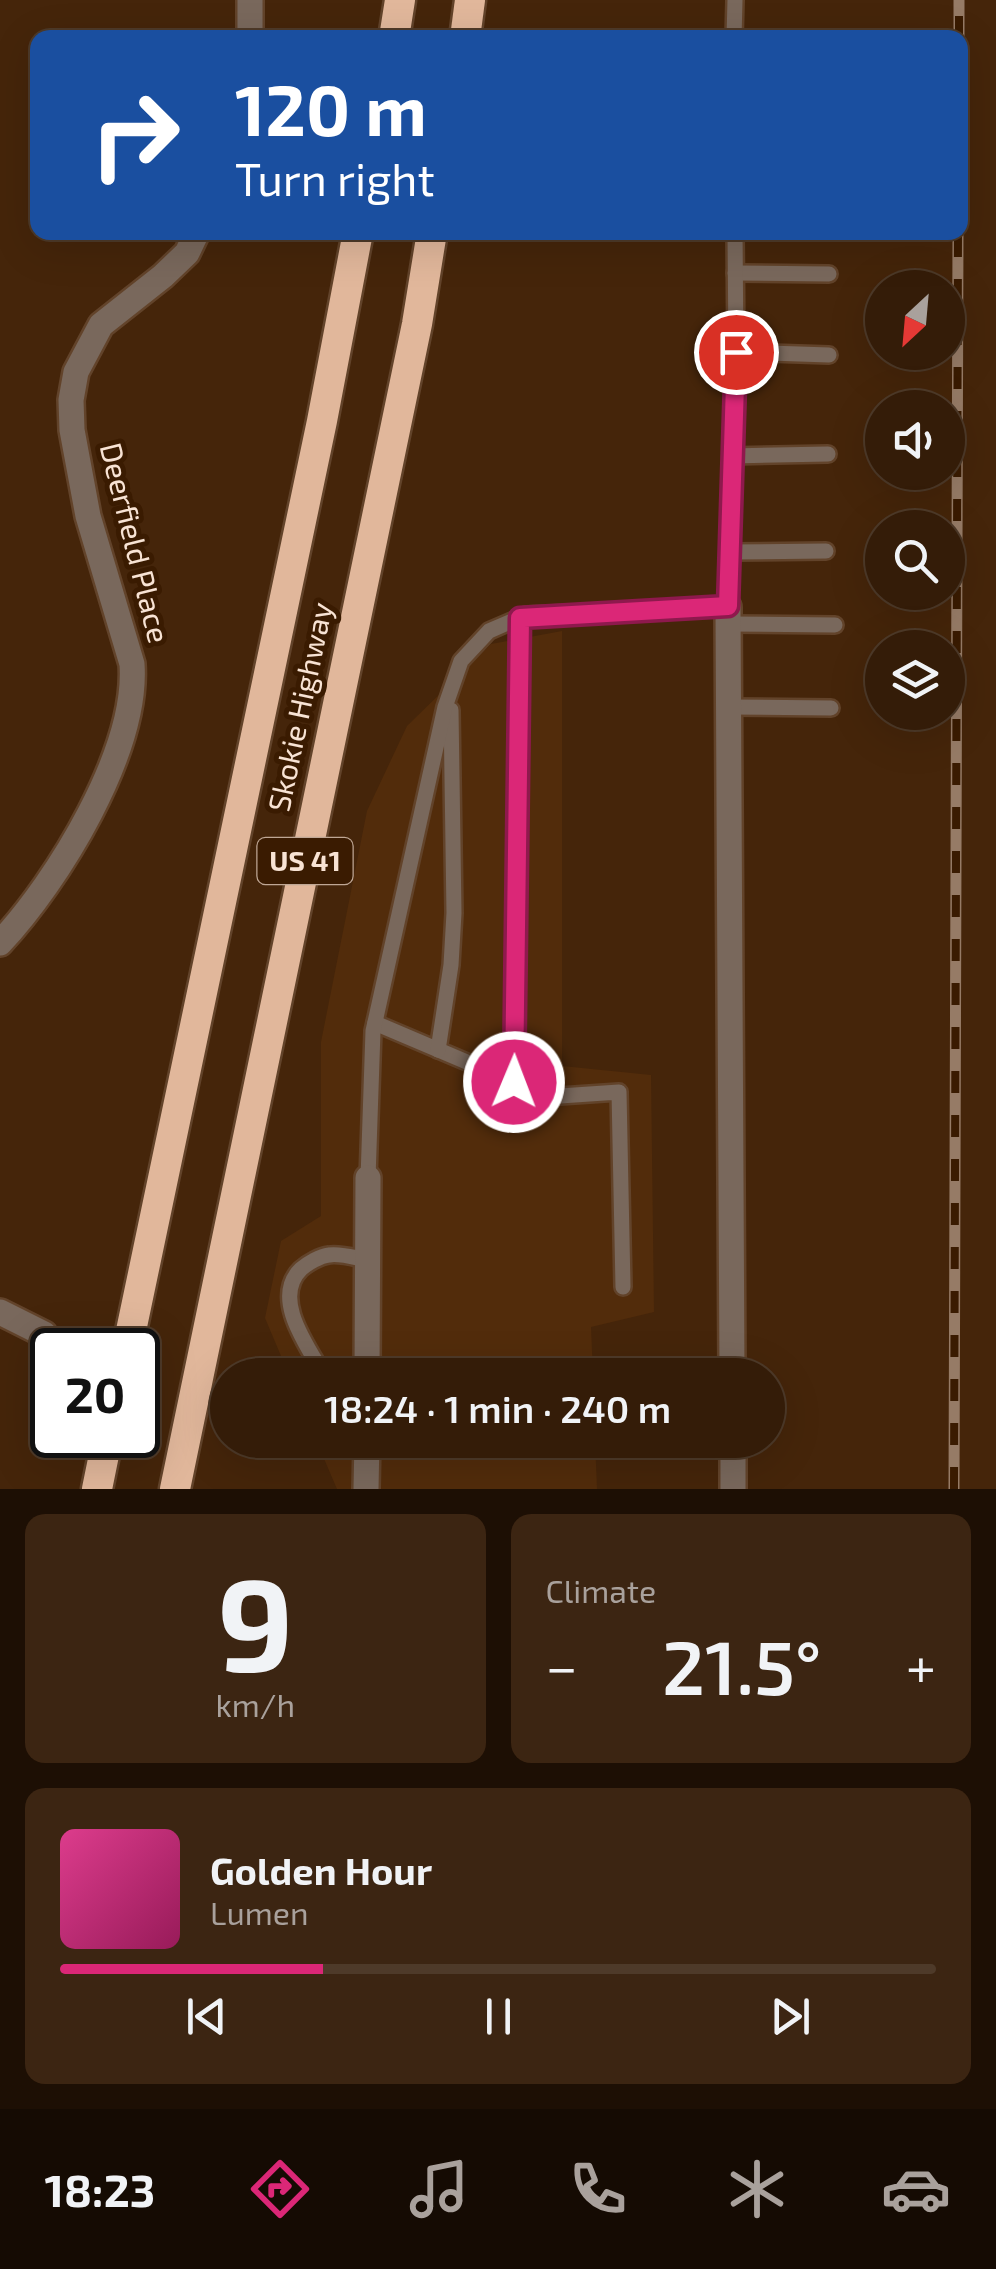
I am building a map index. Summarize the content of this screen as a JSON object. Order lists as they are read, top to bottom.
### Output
{
  "streets": {
    "highway": ["Skokie Highway", "US 41"],
    "street": ["Deerfield Place"]
  },
  "north": "bottom left",
  "page": {
    "turn": ["120 m", "Turn right"],
    "limit": "20",
    "trip": "18:24 · 1 min · 240 m",
    "tile": [
      ["9", "km/h"],
      "Climate"
    ],
    "heat": ["−", "21.5°", "+"],
    "song": ["Golden Hour", "Lumen"],
    "tabs": "18:23"
  }
}
